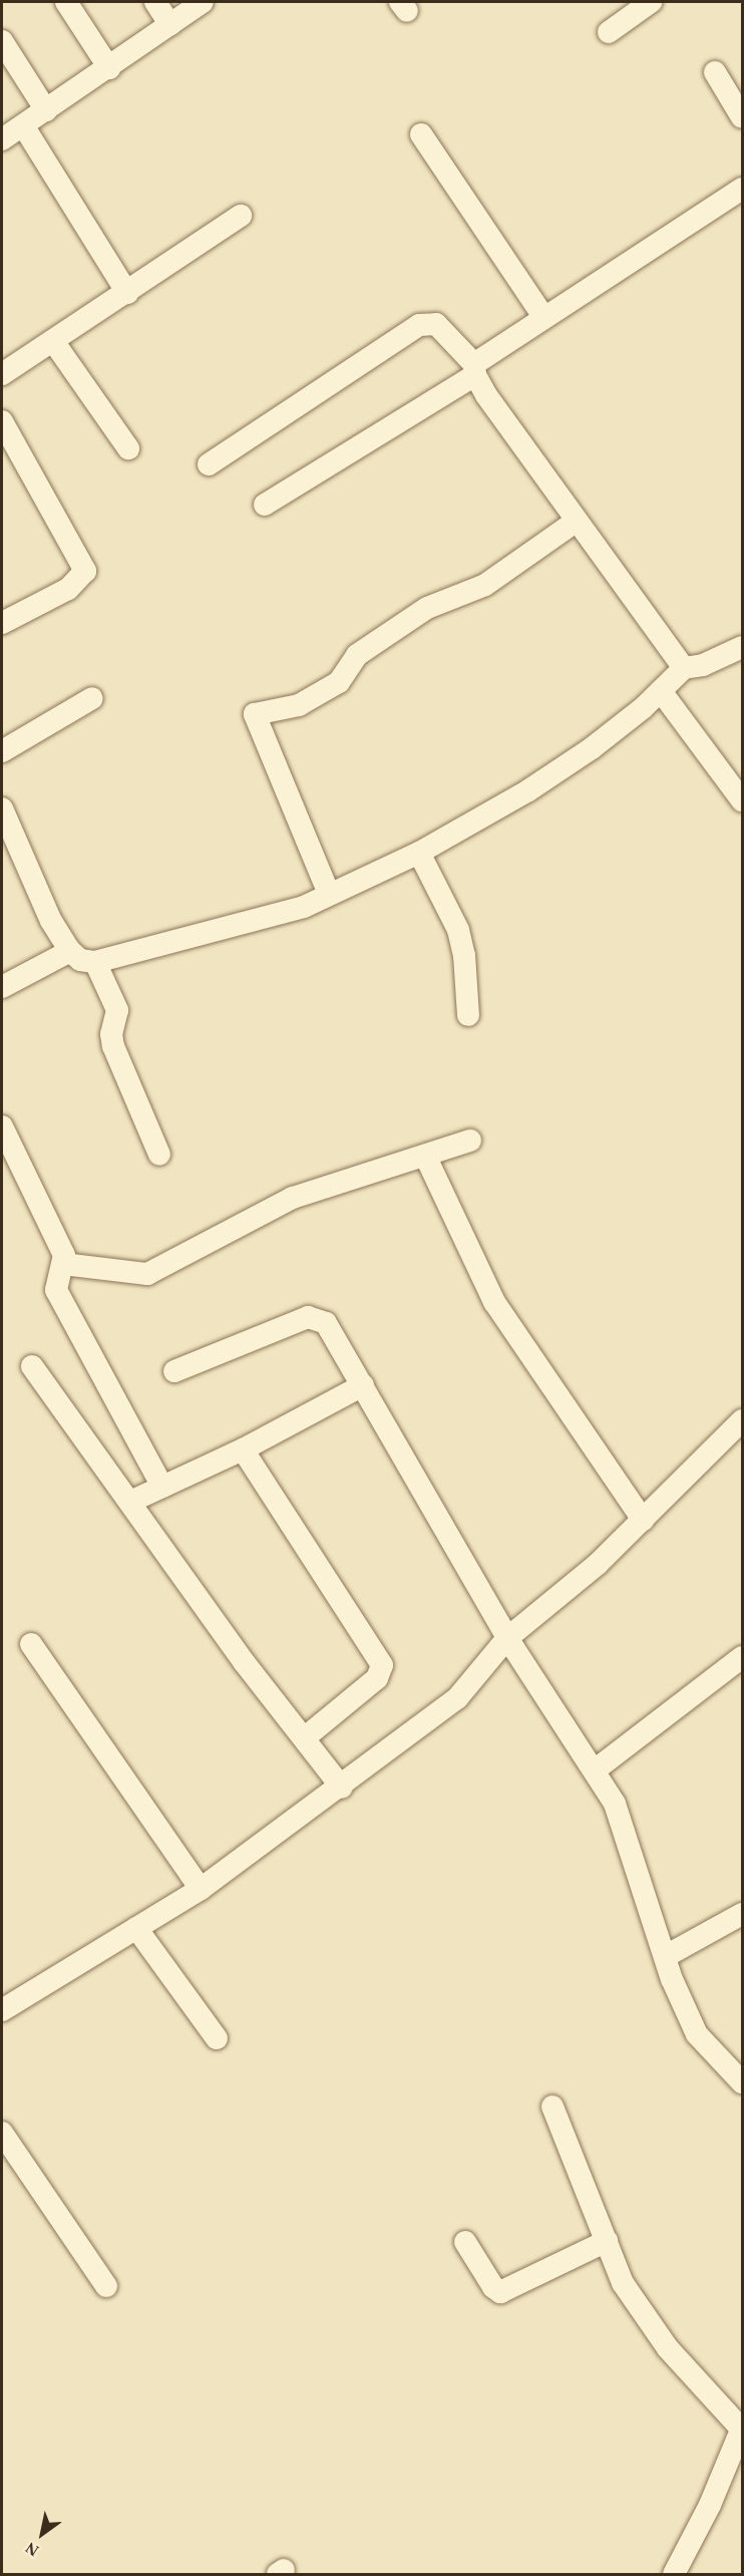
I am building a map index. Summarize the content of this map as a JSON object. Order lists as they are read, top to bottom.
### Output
{
  "north": "bottom left"
}
